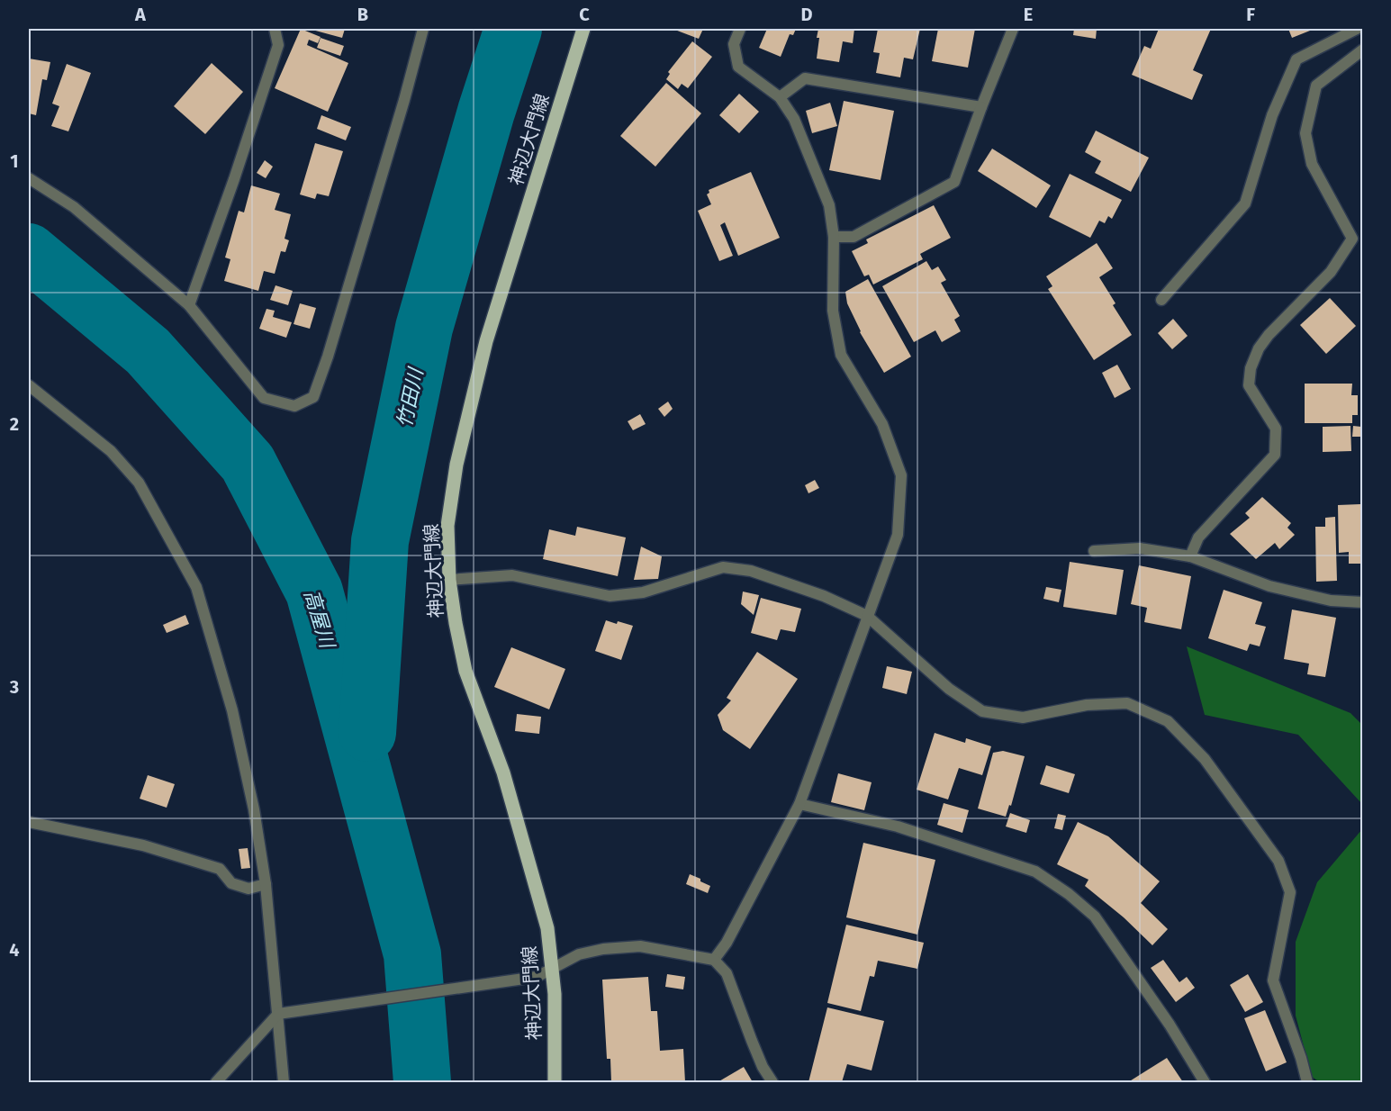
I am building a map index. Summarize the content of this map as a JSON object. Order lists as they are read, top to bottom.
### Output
{
  "streets": {
    "main road": ["神辺大門線"]
  },
  "water": ["竹田川", "高屋川"],
  "grid": {
    "columns": [
      "A",
      "B",
      "C",
      "D",
      "E",
      "F"
    ],
    "rows": [
      "1",
      "2",
      "3",
      "4"
    ]
  }
}
